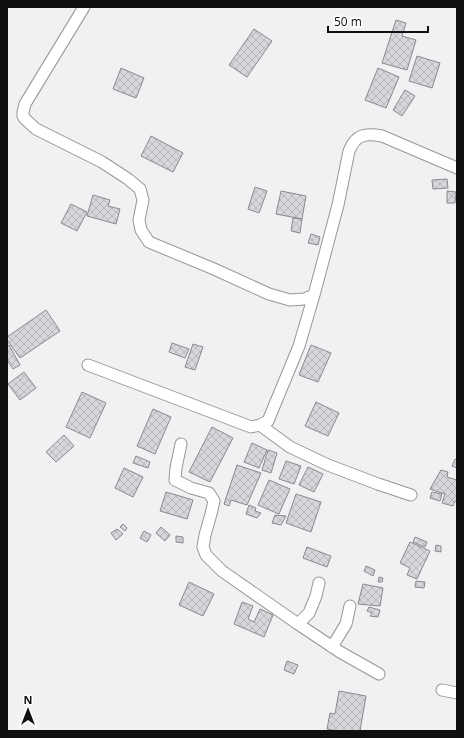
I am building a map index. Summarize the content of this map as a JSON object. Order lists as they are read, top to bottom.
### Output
{
  "scale_bar": "50 m",
  "north": "top"
}
